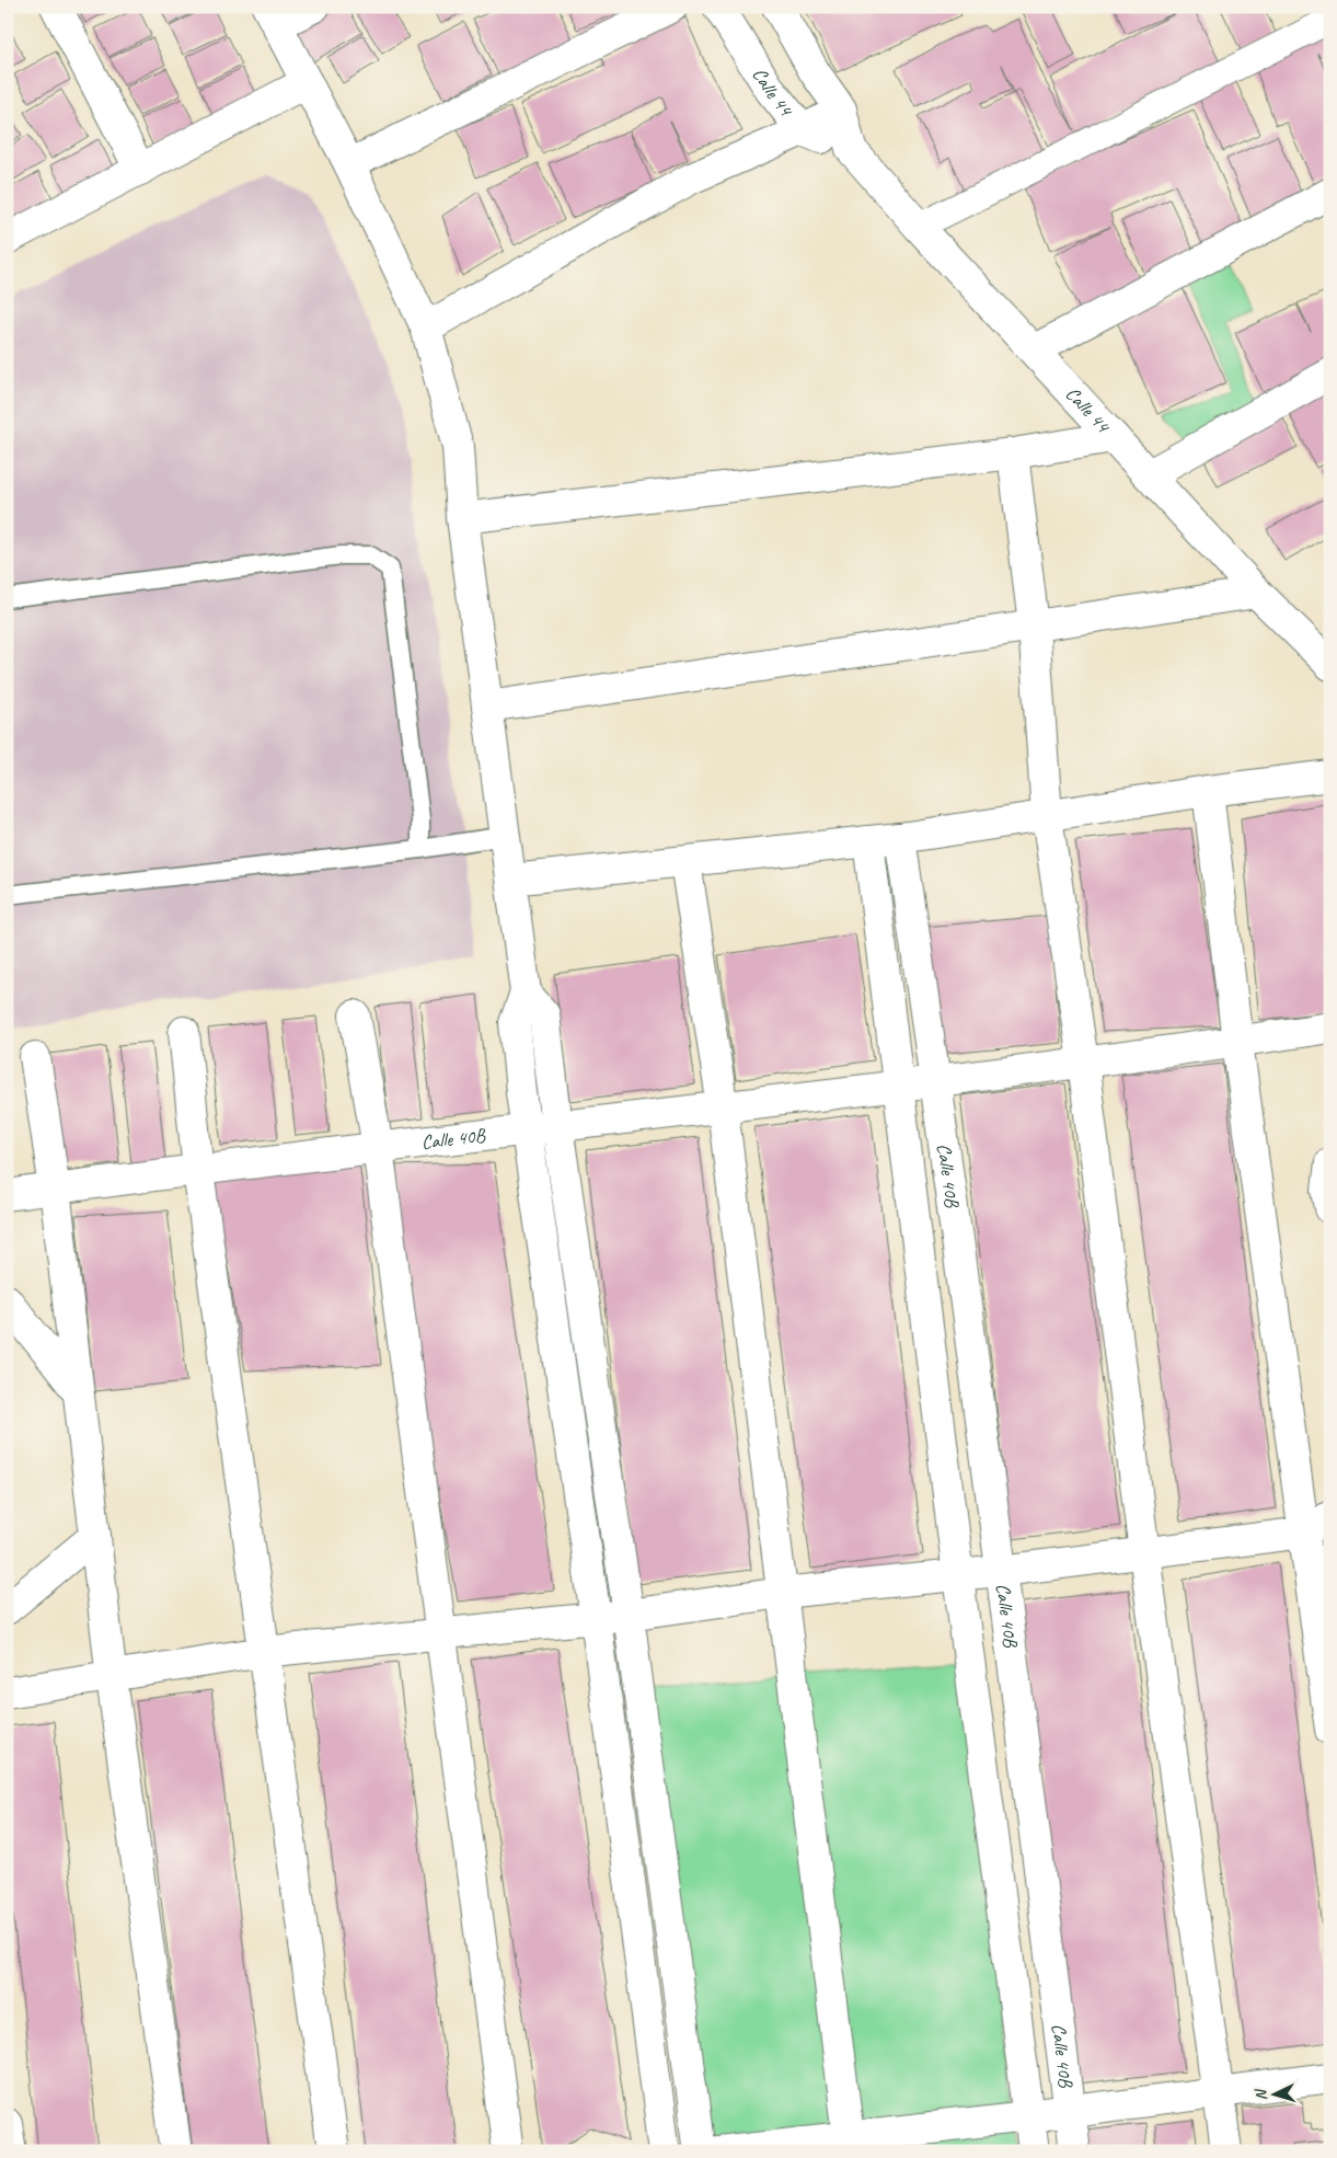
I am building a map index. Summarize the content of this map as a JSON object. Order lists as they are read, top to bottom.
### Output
{
  "streets": {
    "street": ["Calle 44", "Calle 40B"]
  },
  "north": "left"
}
